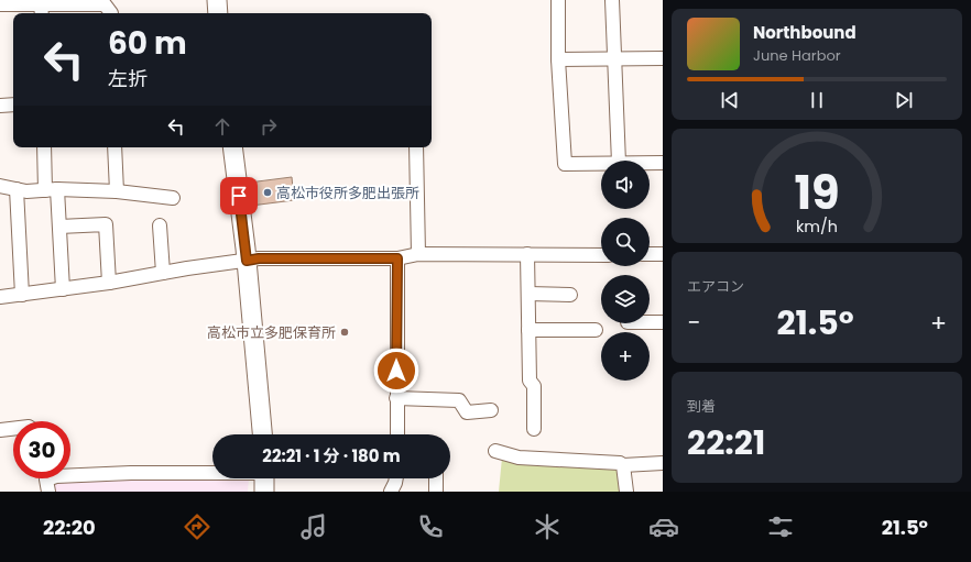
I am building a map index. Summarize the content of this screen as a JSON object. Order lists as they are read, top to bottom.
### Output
{
  "places": ["高松市役所多肥出張所", "高松市立多肥保育所"],
  "page": {
    "turn": ["60 m", "左折"],
    "song": ["Northbound", "June Harbor"],
    "map_buttons": "+",
    "tile": [
      "エアコン",
      ["到着", "22:21"]
    ],
    "heat": ["−", "21.5°", "+"],
    "limit": "30",
    "trip": "22:21 · 1 分 · 180 m",
    "tabs": ["22:20", "21.5°"],
    "gauge": ["19", "km/h"]
  }
}
